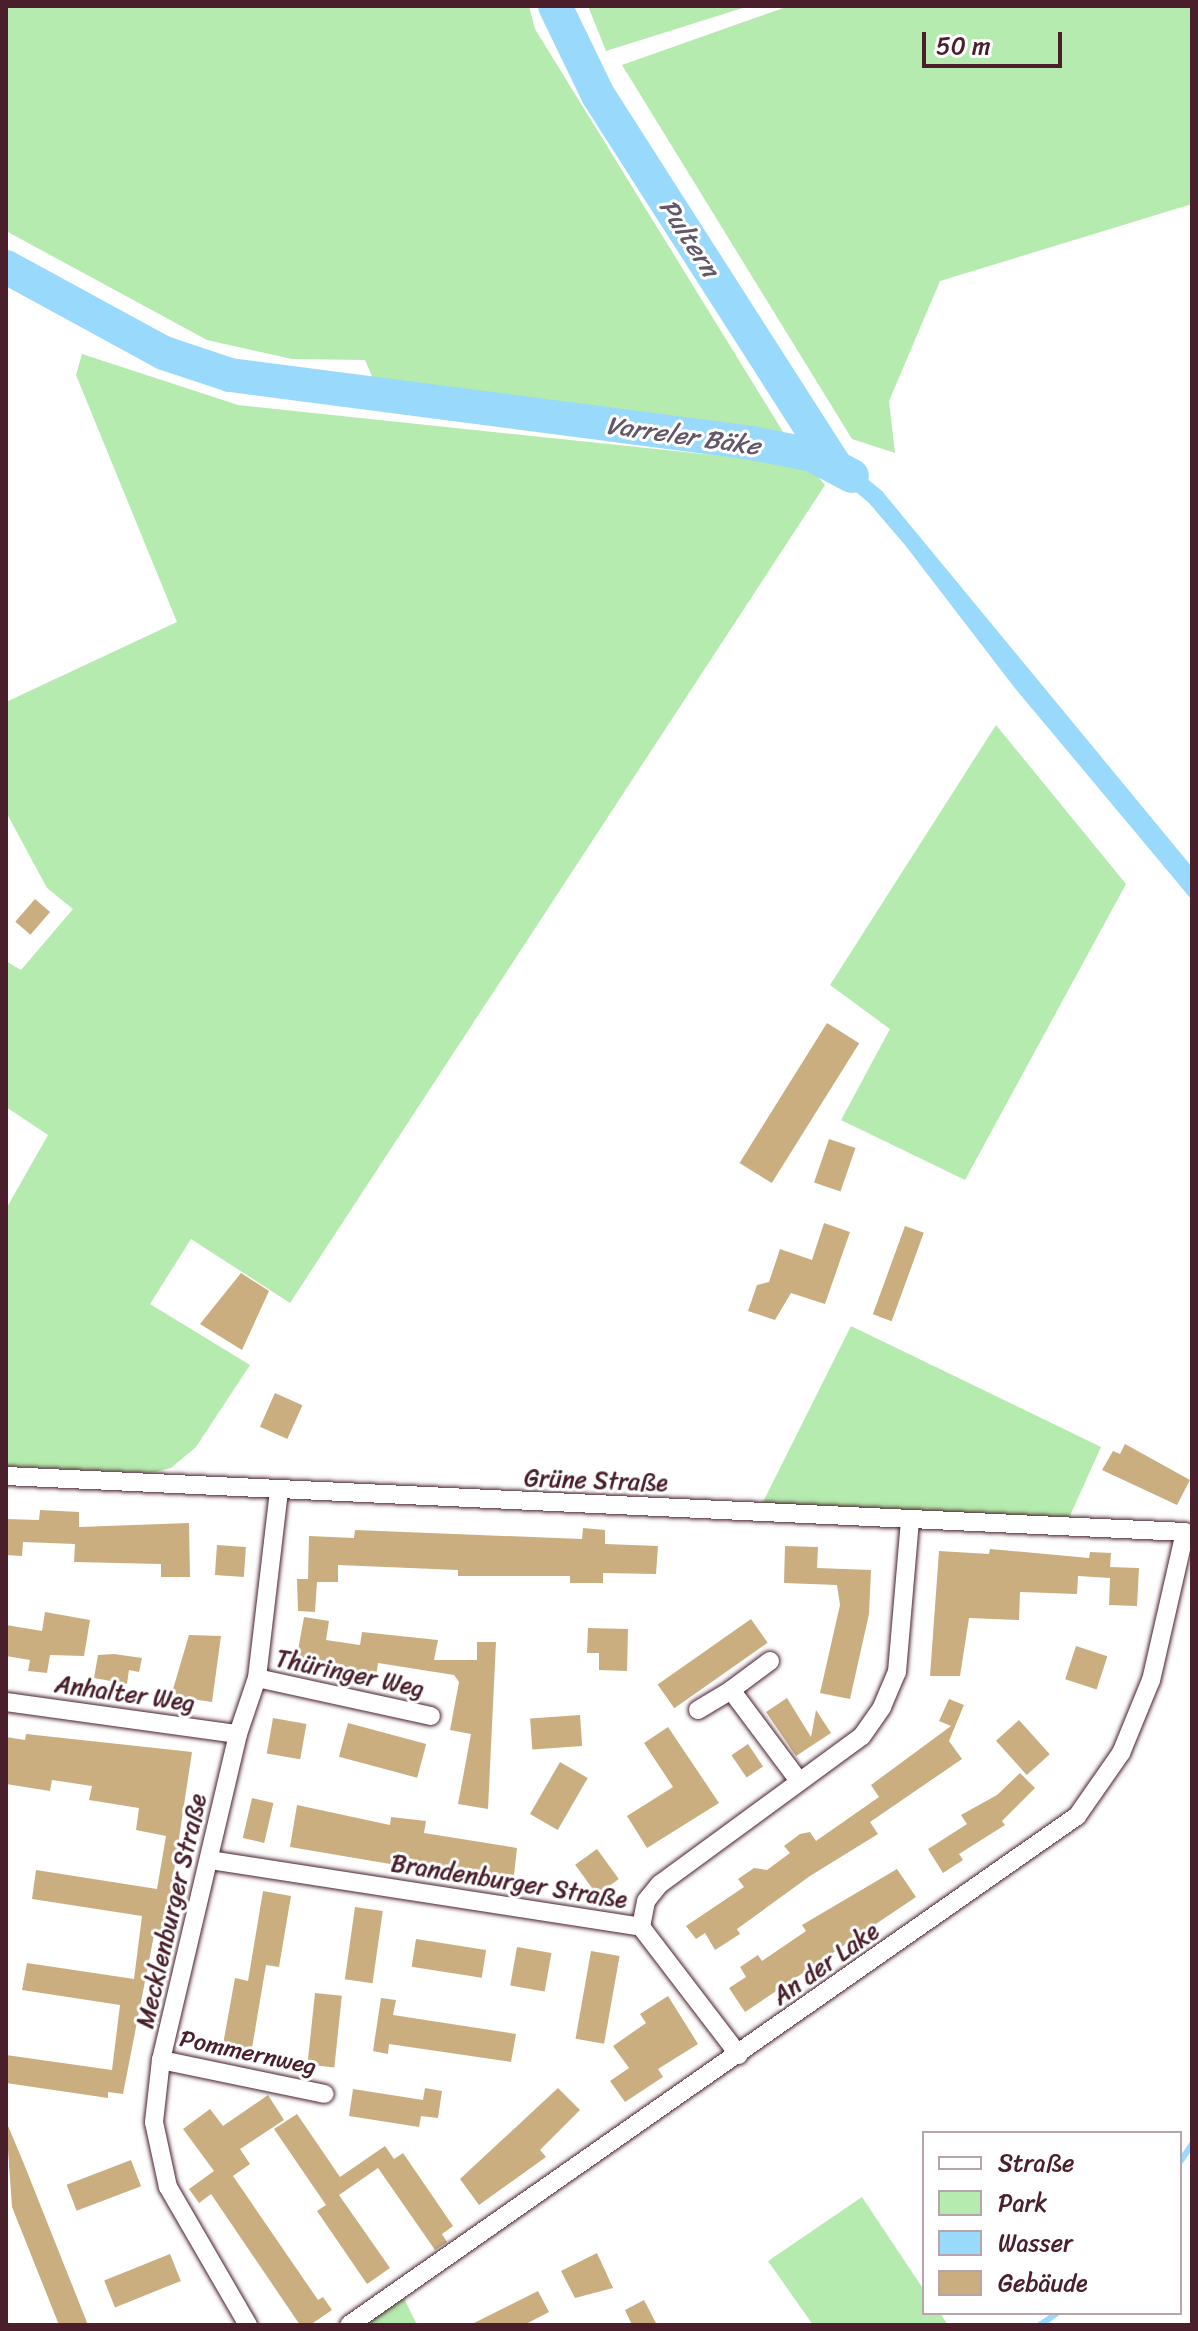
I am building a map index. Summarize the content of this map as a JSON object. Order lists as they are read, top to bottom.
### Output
{
  "streets": {
    "street": [
      "Grüne Straße",
      "Thüringer Weg",
      "Anhalter Weg",
      "Brandenburger Straße",
      "Mecklenburger Straße",
      "An der Lake",
      "Pommernweg"
    ]
  },
  "crossings": [
    ["Grüne Straße", "Mecklenburger Straße"],
    ["Grüne Straße", "An der Lake"],
    ["Thüringer Weg", "Mecklenburger Straße"],
    ["Anhalter Weg", "Mecklenburger Straße"],
    ["Brandenburger Straße", "Mecklenburger Straße"],
    ["Brandenburger Straße", "An der Lake"],
    ["Mecklenburger Straße", "Pommernweg"]
  ],
  "water": ["Pultern", "Varreler Bäke"],
  "legend": [
    "Straße",
    "Park",
    "Wasser",
    "Gebäude"
  ],
  "scale_bar": "50 m"
}
